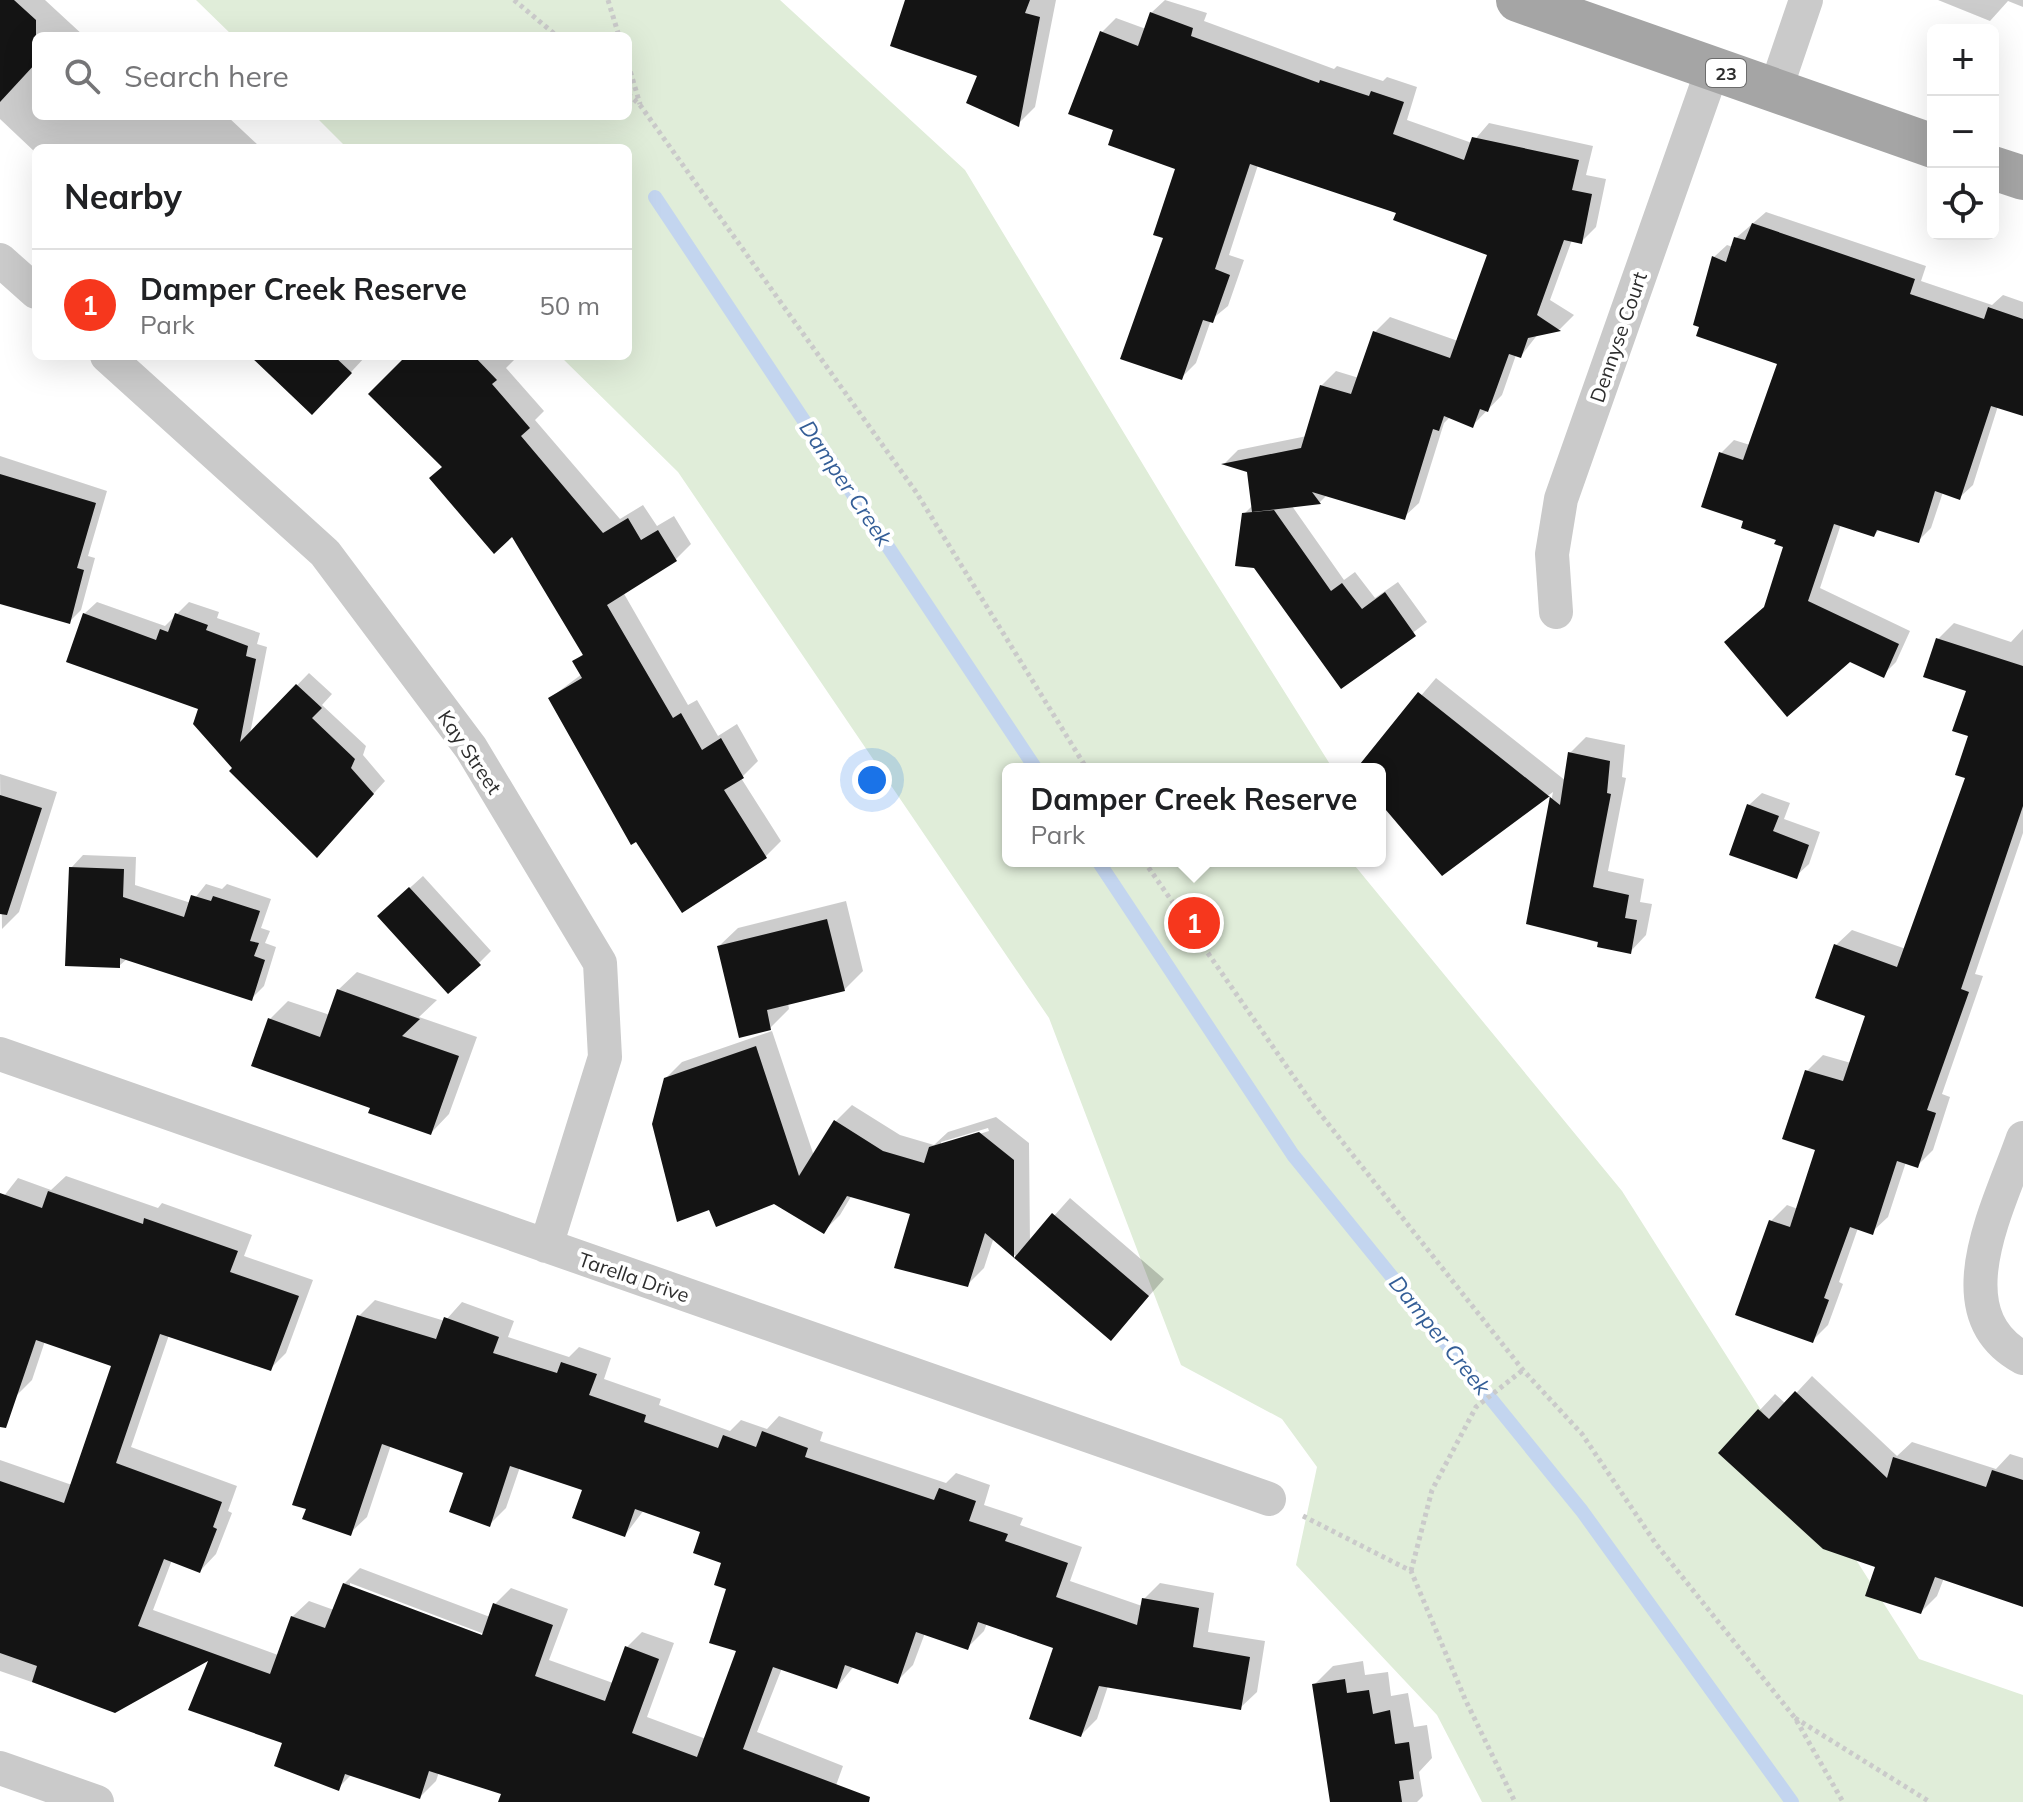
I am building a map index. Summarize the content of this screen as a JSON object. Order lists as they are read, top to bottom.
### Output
{
  "streets": {
    "main road": ["23"],
    "street": ["Dennyse Court", "Kay Street", "Tarella Drive"]
  },
  "crossings": [
    ["23", "Dennyse Court"],
    ["Kay Street", "Tarella Drive"]
  ],
  "water": ["Damper Creek"],
  "page": {
    "map_buttons": ["+", "−"],
    "search": "Search here",
    "heading": "Nearby",
    "list": [
      {
        "mark": "1",
        "name": "Damper Creek Reserve",
        "note": "Park",
        "value": "50 m"
      }
    ],
    "popup": ["Damper Creek Reserve", "Park"],
    "pins": "1"
  }
}
